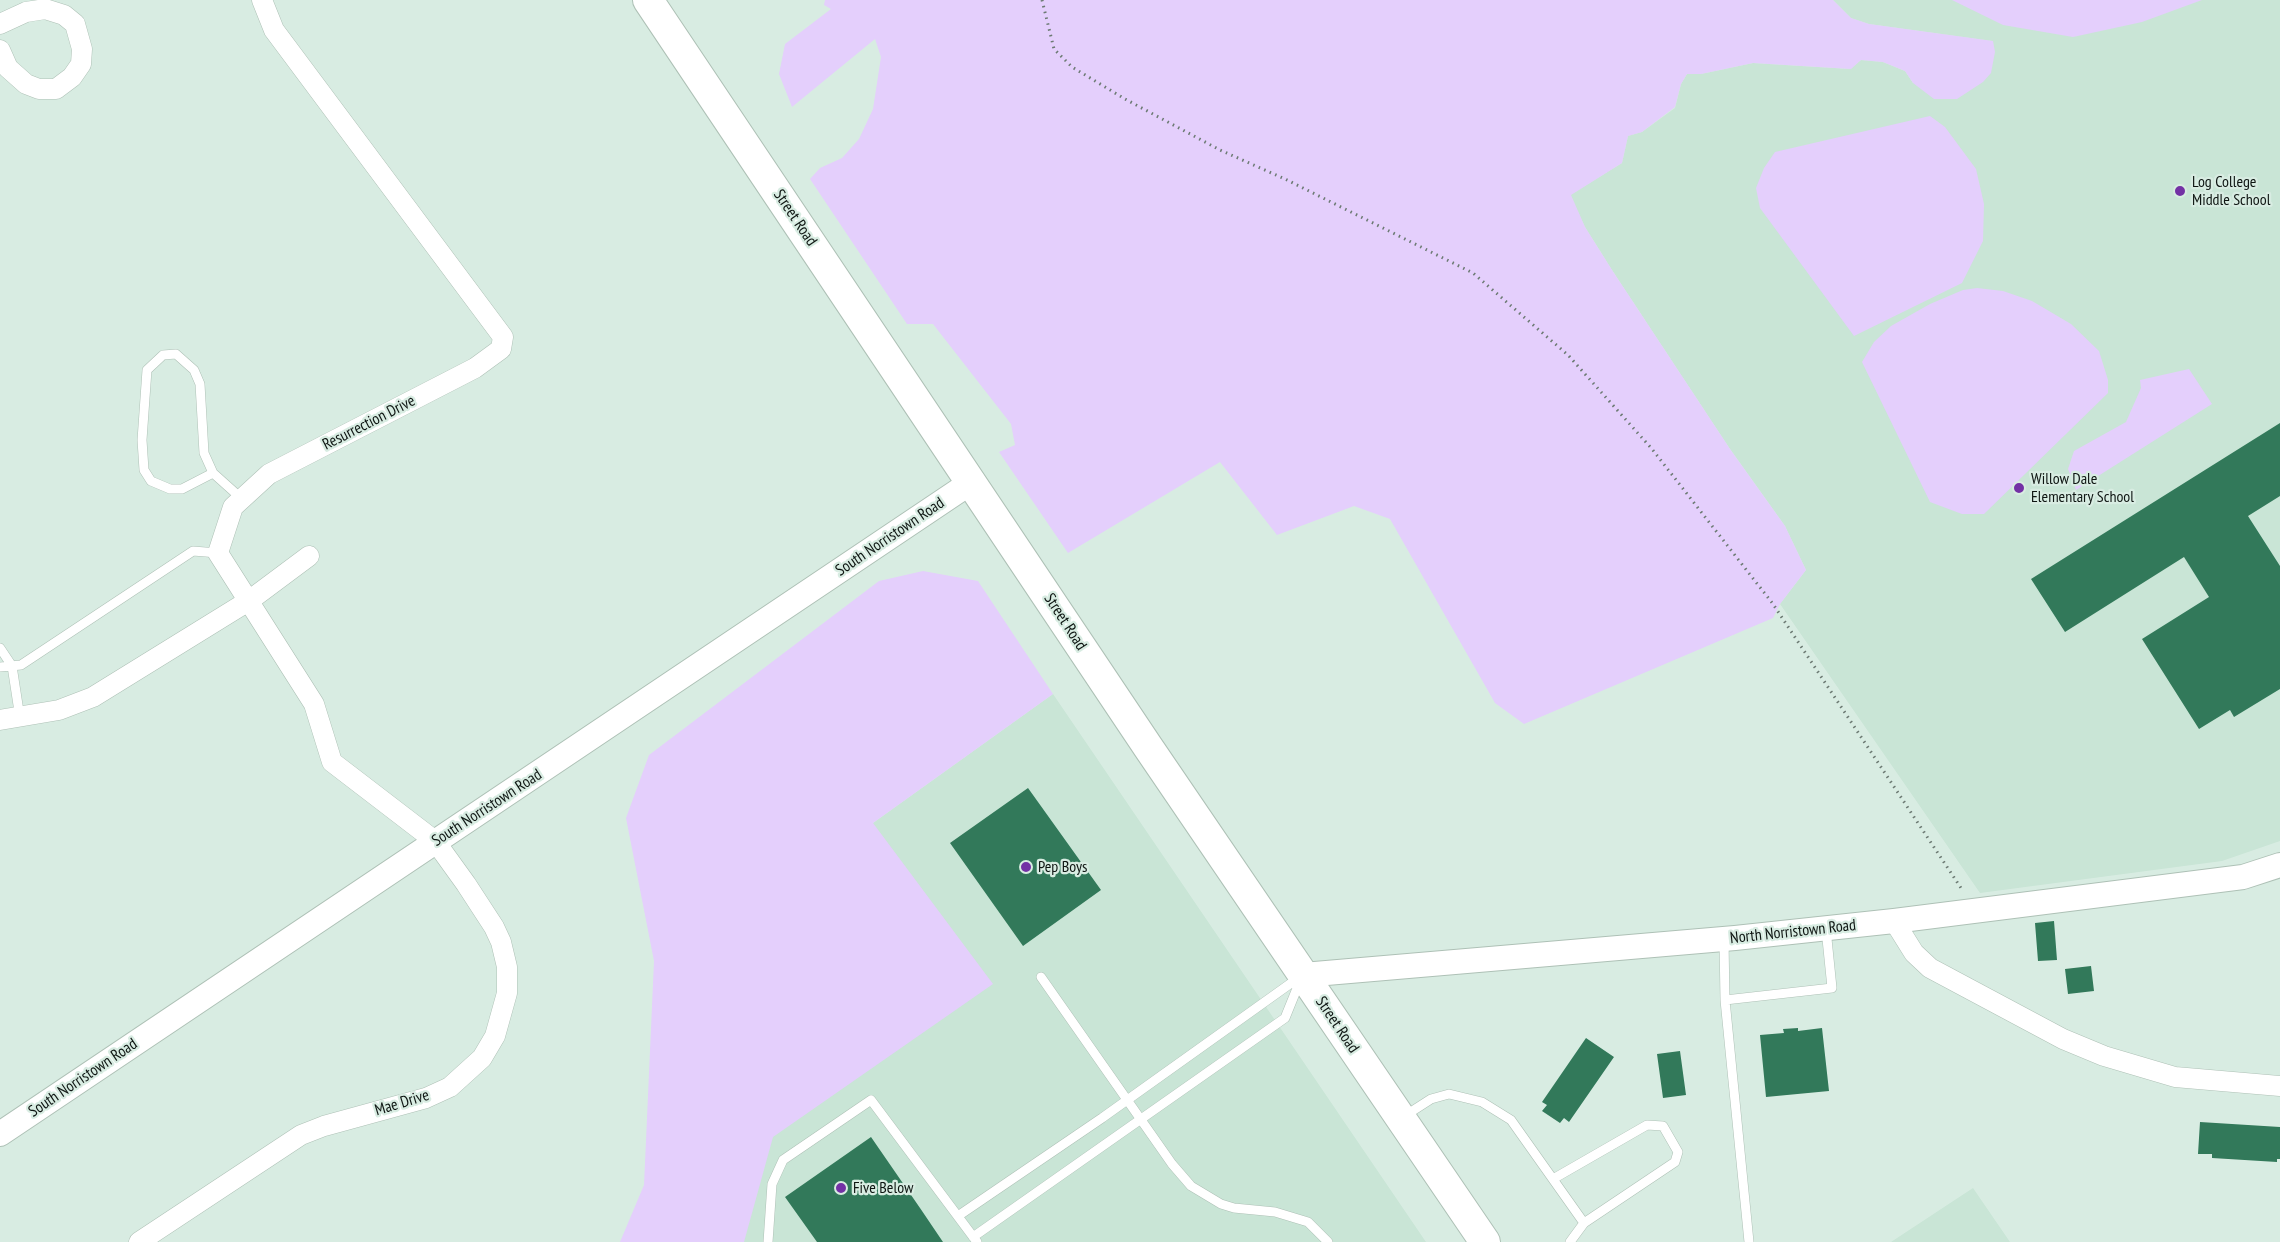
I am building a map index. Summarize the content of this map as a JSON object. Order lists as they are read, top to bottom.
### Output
{
  "streets": {
    "main road": ["Street Road"],
    "street": [
      "Resurrection Drive",
      "South Norristown Road",
      "North Norristown Road",
      "Mae Drive"
    ]
  },
  "crossings": [
    ["Street Road", "South Norristown Road"],
    ["Street Road", "North Norristown Road"],
    ["South Norristown Road", "Mae Drive"]
  ],
  "places": [
    "Log College Middle School",
    "Willow Dale Elementary School",
    "Pep Boys",
    "Five Below"
  ]
}
